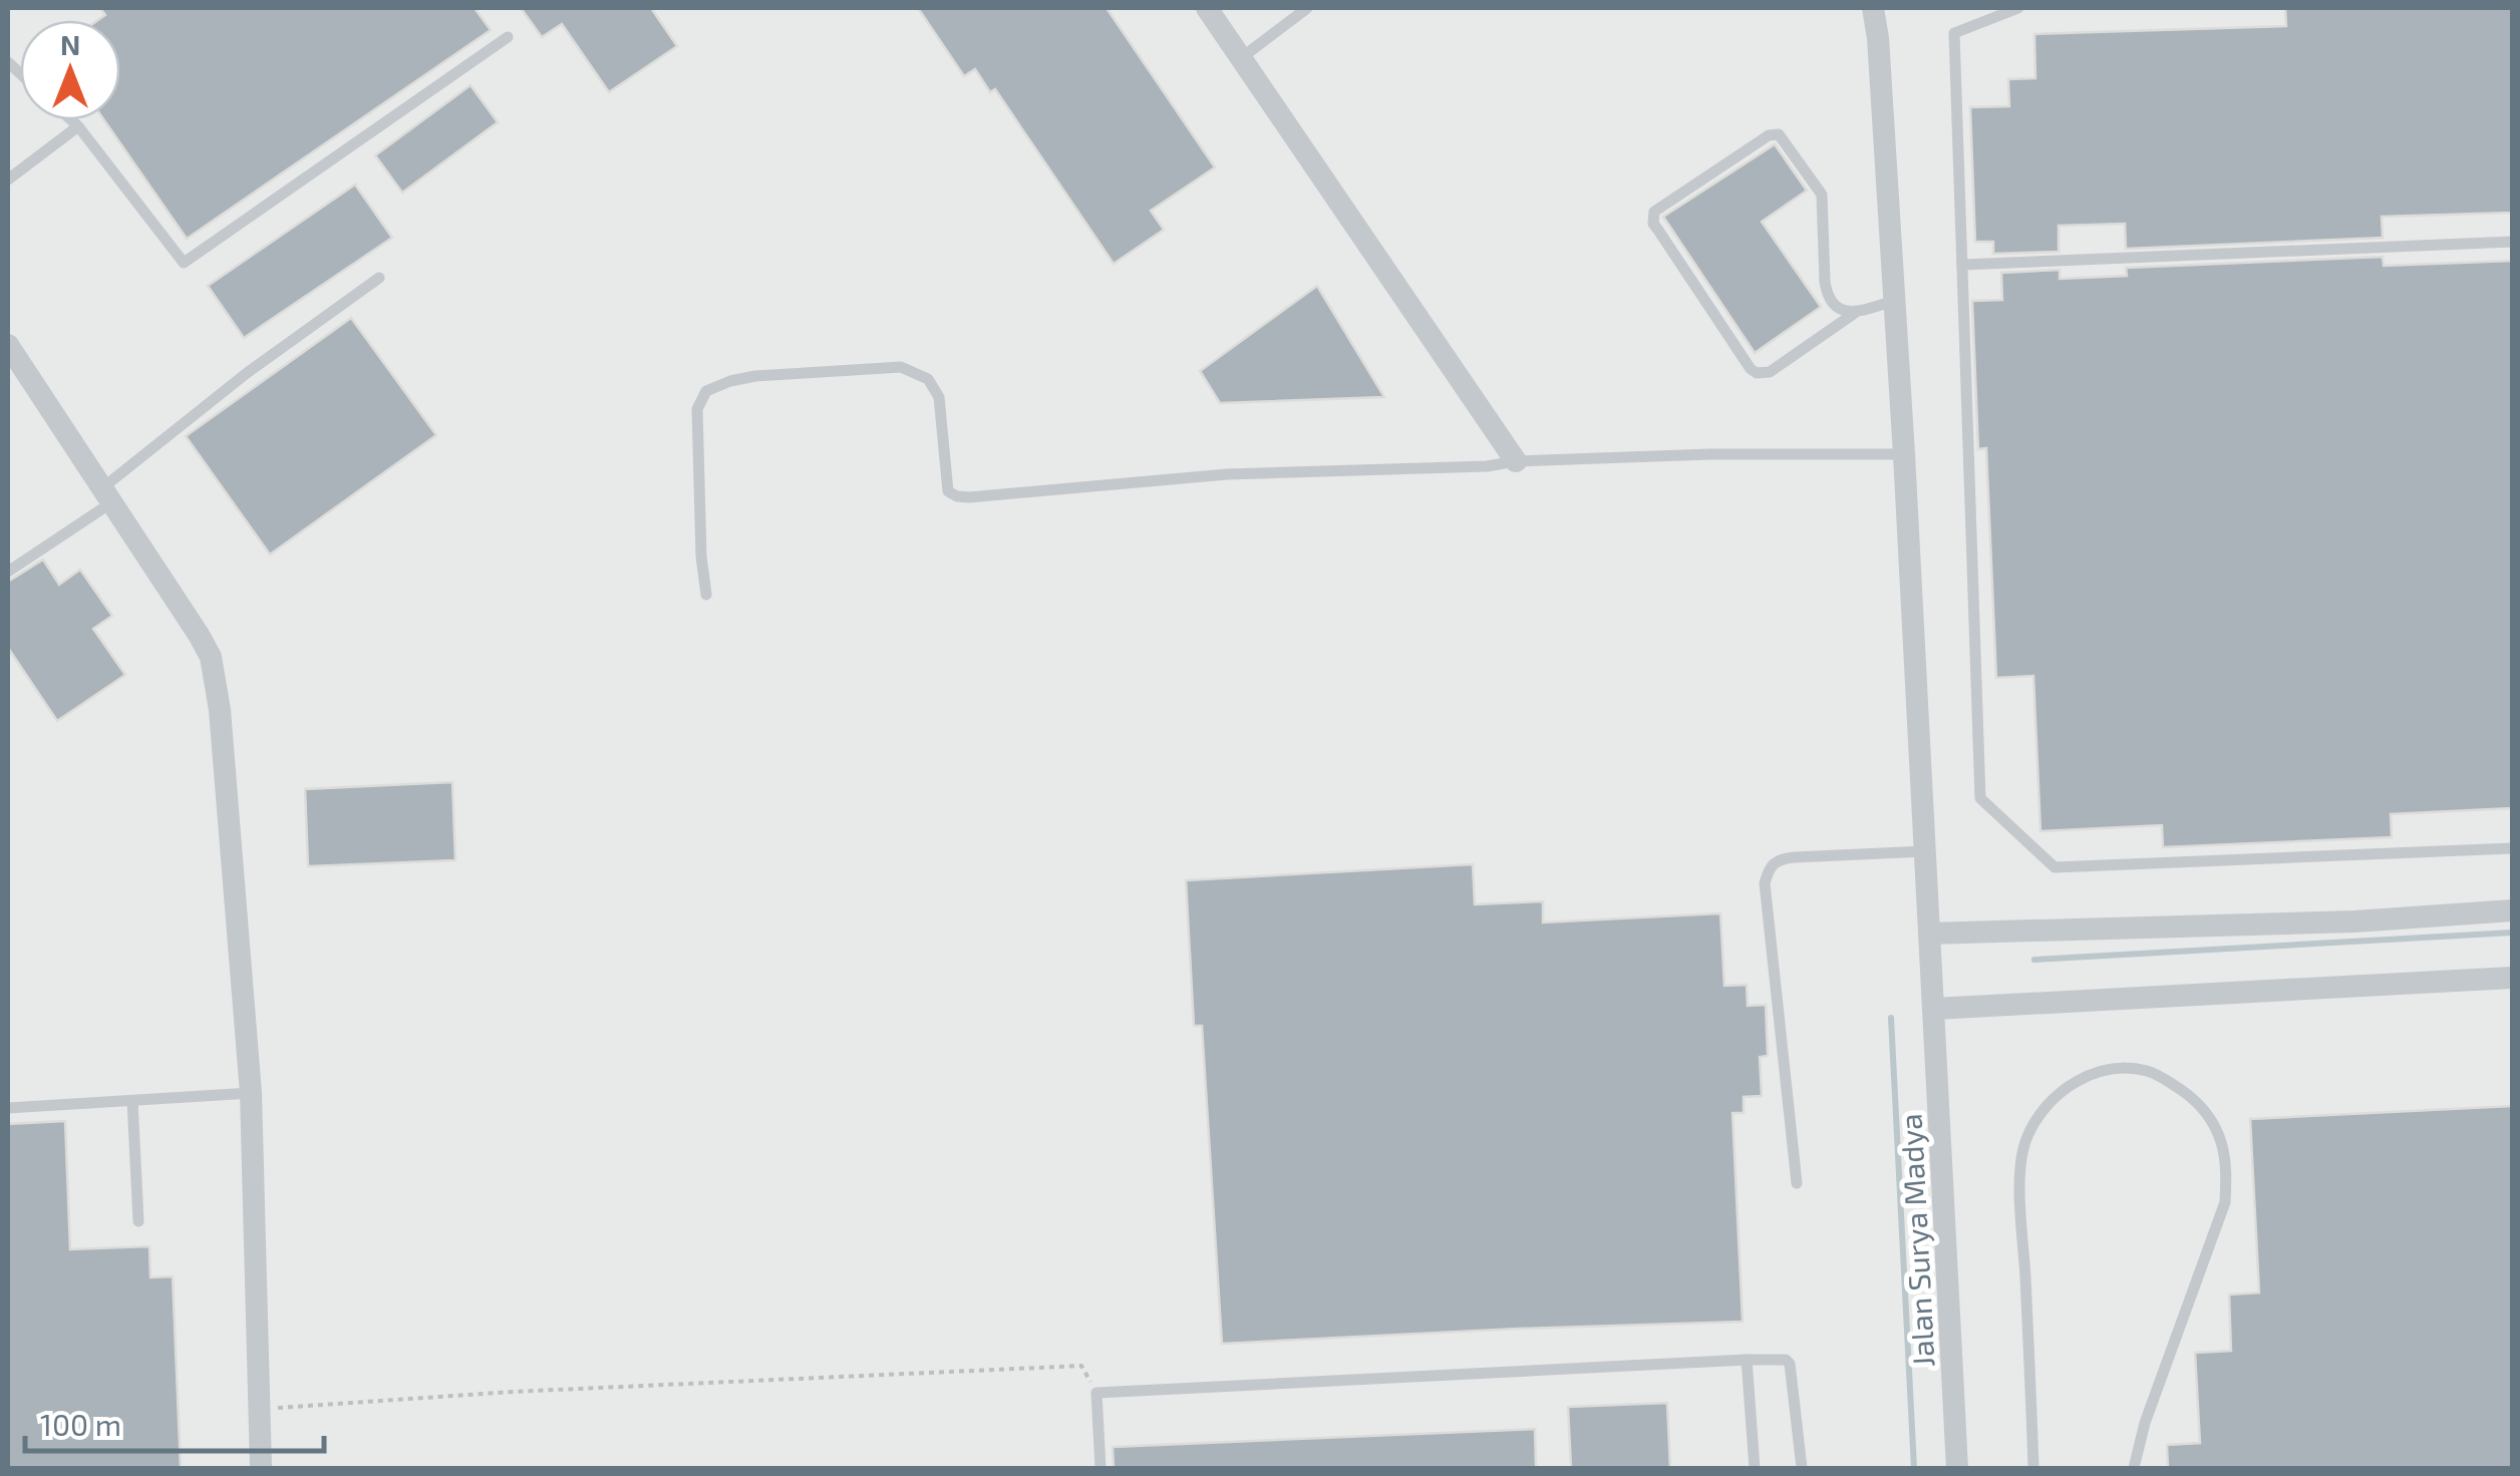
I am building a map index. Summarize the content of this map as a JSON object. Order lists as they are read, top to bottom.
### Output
{
  "streets": {
    "street": ["Jalan Surya Madya"]
  },
  "scale_bar": "100 m",
  "north": "top"
}
